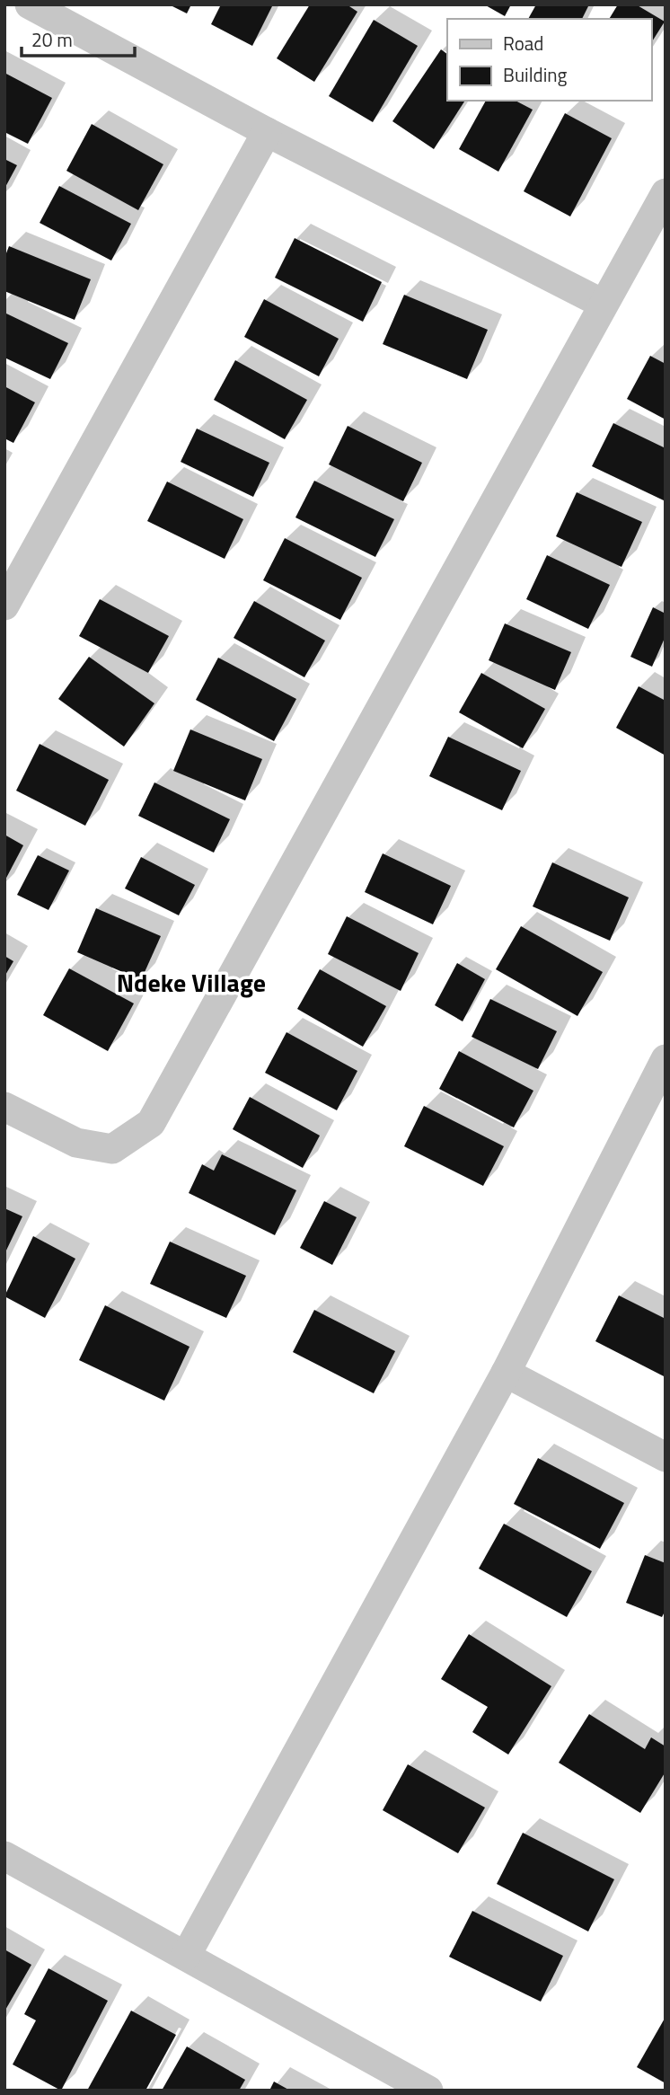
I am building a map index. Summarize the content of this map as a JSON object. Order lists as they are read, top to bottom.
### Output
{
  "districts": ["Ndeke Village"],
  "legend": ["Road", "Building"],
  "scale_bar": "20 m"
}
